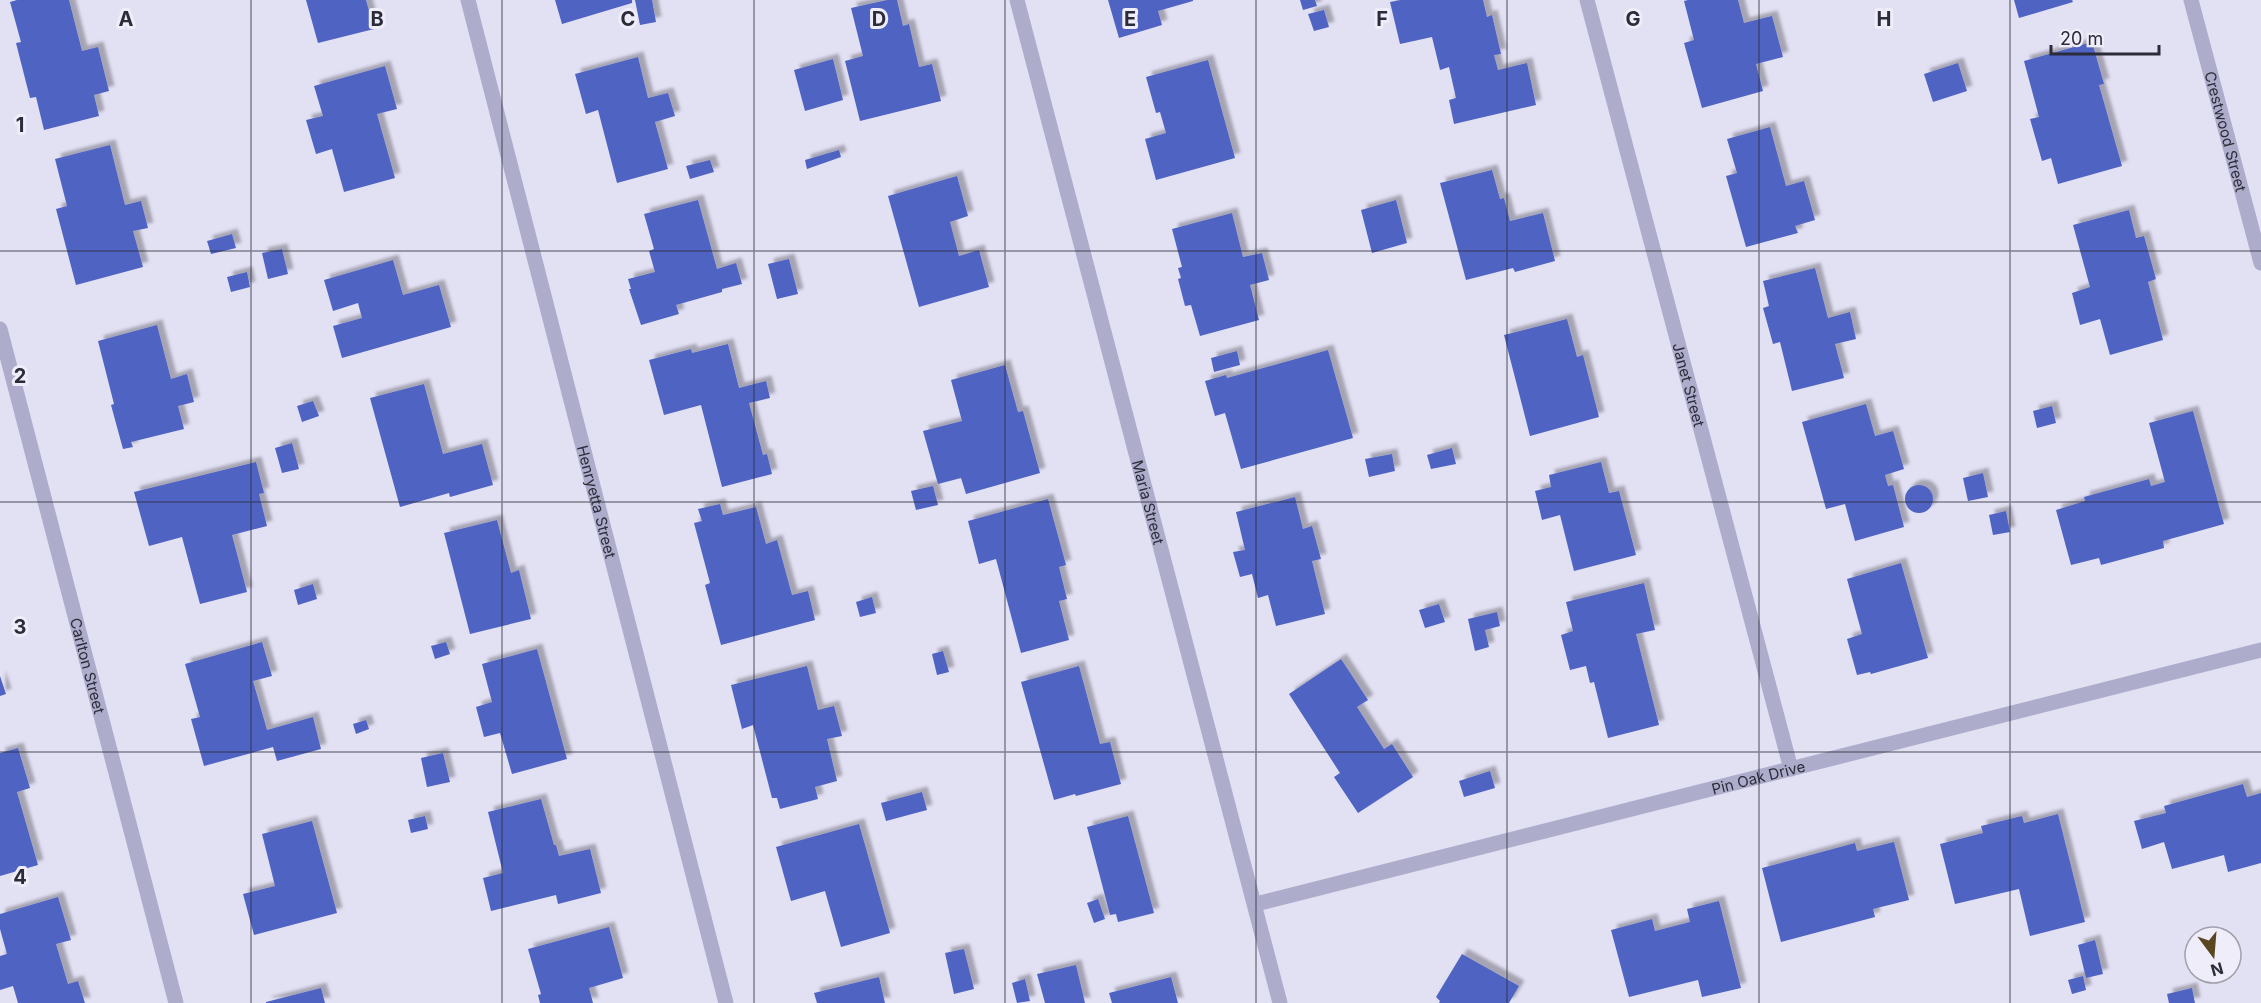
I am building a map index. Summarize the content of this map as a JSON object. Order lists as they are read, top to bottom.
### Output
{
  "streets": {
    "street": [
      "Crestwood Street",
      "Janet Street",
      "Henryetta Street",
      "Maria Street",
      "Carlton Street",
      "Pin Oak Drive"
    ]
  },
  "crossings": [
    ["Janet Street", "Pin Oak Drive"],
    ["Maria Street", "Pin Oak Drive"]
  ],
  "scale_bar": "20 m",
  "north": "bottom",
  "grid": {
    "columns": [
      "A",
      "B",
      "C",
      "D",
      "E",
      "F",
      "G",
      "H"
    ],
    "rows": [
      "1",
      "2",
      "3",
      "4"
    ]
  }
}
